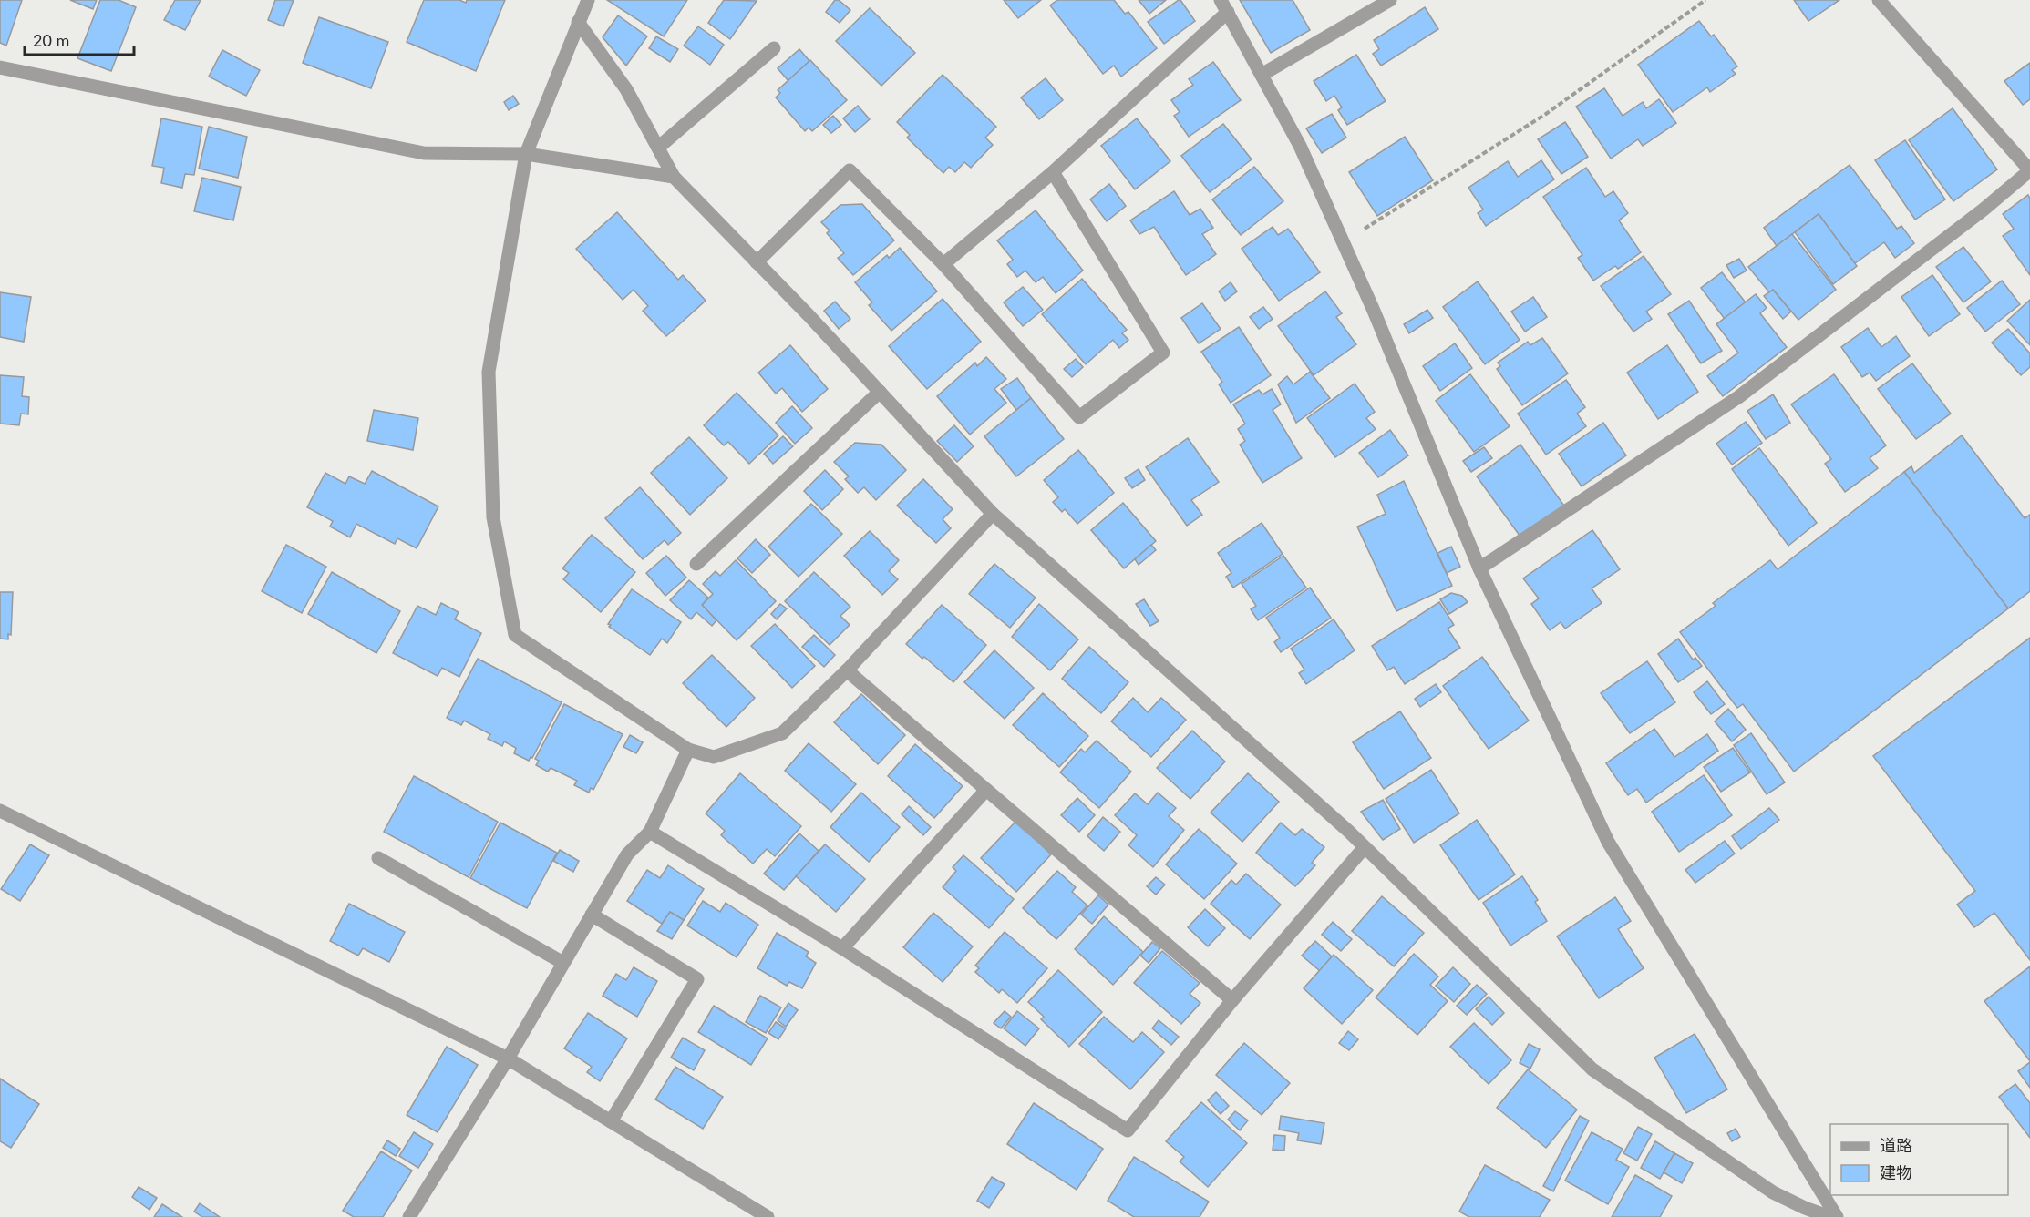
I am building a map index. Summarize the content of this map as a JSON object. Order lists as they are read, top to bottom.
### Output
{
  "legend": ["道路", "建物"],
  "scale_bar": "20 m"
}
